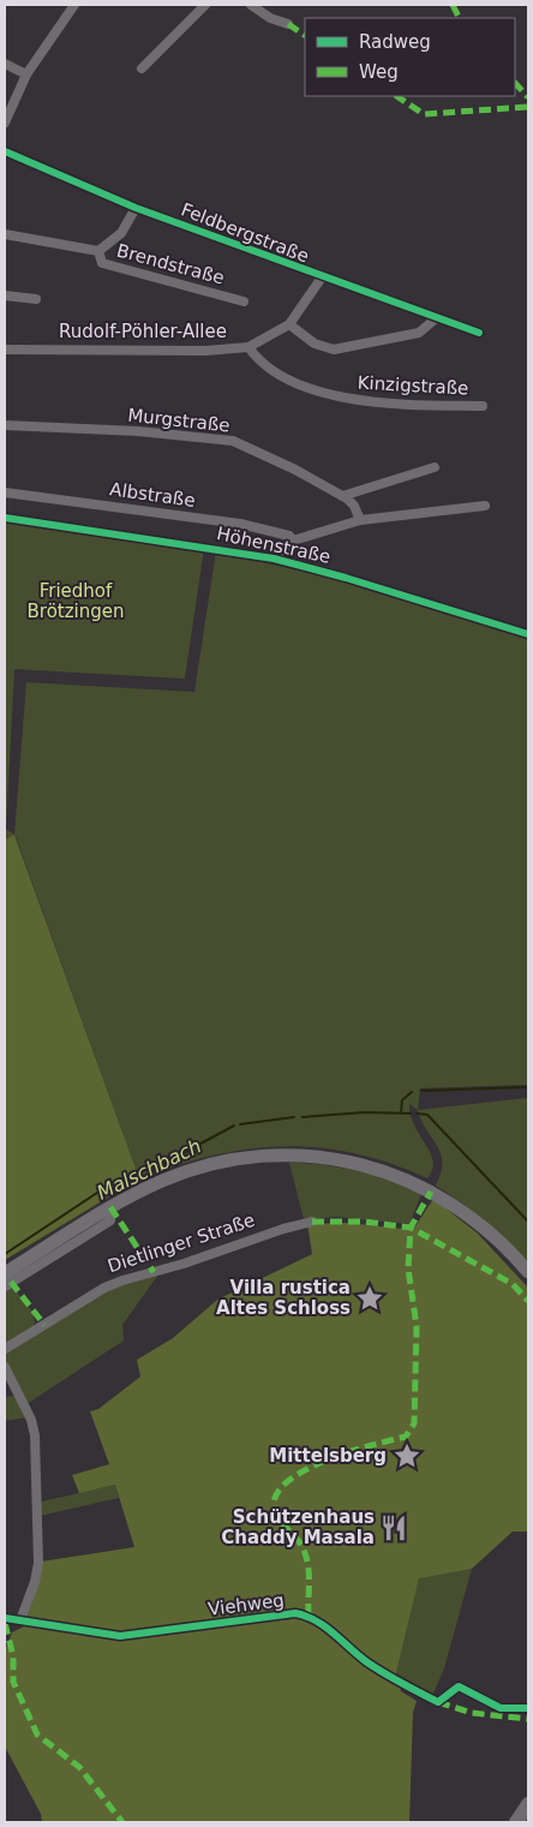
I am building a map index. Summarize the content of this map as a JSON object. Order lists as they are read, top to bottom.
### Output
{
  "streets": {
    "street": [
      "Feldbergstraße",
      "Brendstraße",
      "Rudolf-Pöhler-Allee",
      "Kinzigstraße",
      "Murgstraße",
      "Albstraße",
      "Höhenstraße",
      "Dietlinger Straße",
      "Viehweg"
    ]
  },
  "crossings": [
    ["Feldbergstraße", "Brendstraße"],
    ["Feldbergstraße", "Rudolf-Pöhler-Allee"],
    ["Rudolf-Pöhler-Allee", "Kinzigstraße"]
  ],
  "water": ["Malschbach"],
  "parks": ["Friedhof Brötzingen"],
  "places": {
    "place": ["Villa rustica Altes Schloss", "Mittelsberg"],
    "restaurant": ["Schützenhaus Chaddy Masala"]
  },
  "legend": ["Radweg", "Weg"]
}
